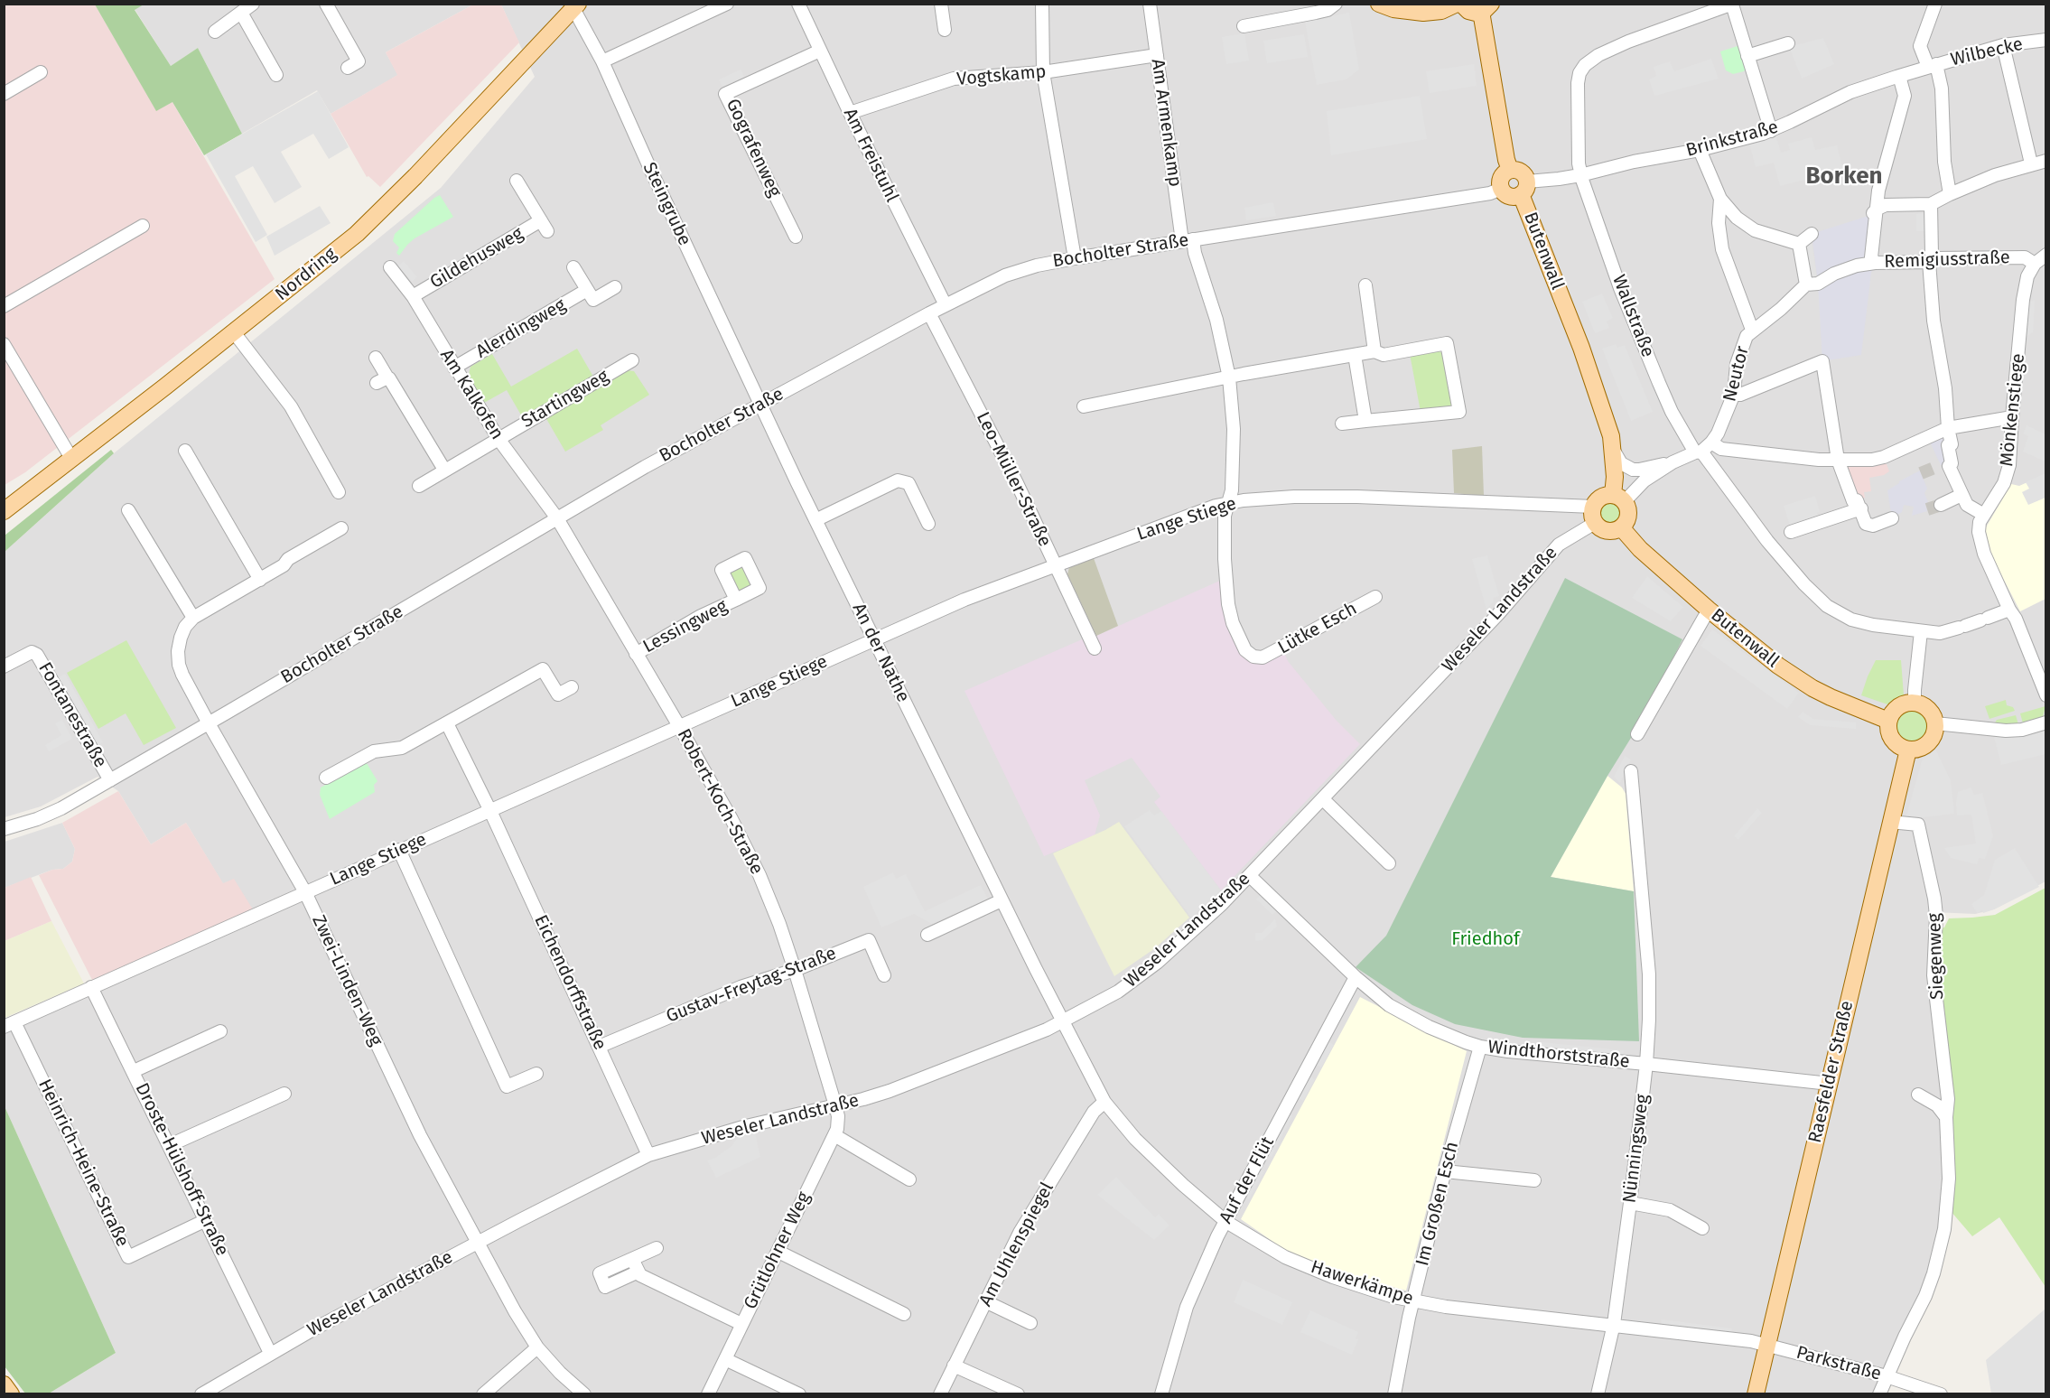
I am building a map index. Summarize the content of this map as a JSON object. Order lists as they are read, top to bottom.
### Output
{
  "streets": {
    "main road": ["Butenwall", "Nordring", "Raesfelder Straße"],
    "street": [
      "Wilbecke",
      "Vogtskamp",
      "Am Armenkamp",
      "Brinkstraße",
      "Gografenweg",
      "Am Freistuhl",
      "Steingrube",
      "Bocholter Straße",
      "Gildehusweg",
      "Remigiusstraße",
      "Wallstraße",
      "Alerdingweg",
      "Neutor",
      "Am Kalkofen",
      "Startingweg",
      "Mönkenstiege",
      "Leo-Müller-Straße",
      "Lange Stiege",
      "Weseler Landstraße",
      "Lessingweg",
      "Lütke Esch",
      "An der Nathe",
      "Fontanestraße",
      "Robert-Koch-Straße",
      "Siegenweg",
      "Zwei-Linden-Weg",
      "Eichendorffstraße",
      "Gustav-Freytag-Straße",
      "Windthorststraße",
      "Nünningsweg",
      "Heinrich-Heine-Straße",
      "Droste-Hülshoff-Straße",
      "Auf der Flüt",
      "Im Großen Esch",
      "Am Uhlenspiegel",
      "Grütlohner Weg",
      "Hawerkämpe",
      "Parkstraße"
    ]
  },
  "crossings": [
    ["Wilbecke", "Brinkstraße"],
    ["Vogtskamp", "Am Armenkamp"],
    ["Vogtskamp", "Am Freistuhl"],
    ["Am Armenkamp", "Bocholter Straße"],
    ["Am Armenkamp", "Lütke Esch"],
    ["Brinkstraße", "Bocholter Straße"],
    ["Brinkstraße", "Butenwall"],
    ["Brinkstraße", "Wallstraße"],
    ["Gografenweg", "Am Freistuhl"],
    ["Am Freistuhl", "Bocholter Straße"],
    ["Steingrube", "Bocholter Straße"],
    ["Steingrube", "Nordring"],
    ["Steingrube", "An der Nathe"],
    ["Bocholter Straße", "Butenwall"],
    ["Bocholter Straße", "Am Kalkofen"],
    ["Bocholter Straße", "Leo-Müller-Straße"],
    ["Bocholter Straße", "Lütke Esch"],
    ["Bocholter Straße", "An der Nathe"],
    ["Bocholter Straße", "Fontanestraße"],
    ["Bocholter Straße", "Robert-Koch-Straße"],
    ["Bocholter Straße", "Zwei-Linden-Weg"],
    ["Butenwall", "Neutor"],
    ["Butenwall", "Lange Stiege"],
    ["Butenwall", "Weseler Landstraße"],
    ["Butenwall", "Raesfelder Straße"],
    ["Gildehusweg", "Am Kalkofen"],
    ["Remigiusstraße", "Neutor"],
    ["Remigiusstraße", "Mönkenstiege"],
    ["Wallstraße", "Neutor"],
    ["Wallstraße", "Mönkenstiege"],
    ["Alerdingweg", "Am Kalkofen"],
    ["Neutor", "Lange Stiege"],
    ["Neutor", "Weseler Landstraße"],
    ["Am Kalkofen", "Startingweg"],
    ["Am Kalkofen", "Robert-Koch-Straße"],
    ["Leo-Müller-Straße", "Lange Stiege"],
    ["Lange Stiege", "Weseler Landstraße"],
    ["Lange Stiege", "Lütke Esch"],
    ["Lange Stiege", "An der Nathe"],
    ["Lange Stiege", "Robert-Koch-Straße"],
    ["Lange Stiege", "Zwei-Linden-Weg"],
    ["Lange Stiege", "Eichendorffstraße"],
    ["Lange Stiege", "Heinrich-Heine-Straße"],
    ["Lange Stiege", "Droste-Hülshoff-Straße"],
    ["Weseler Landstraße", "An der Nathe"],
    ["Weseler Landstraße", "Robert-Koch-Straße"],
    ["Weseler Landstraße", "Zwei-Linden-Weg"],
    ["Weseler Landstraße", "Eichendorffstraße"],
    ["Weseler Landstraße", "Windthorststraße"],
    ["Weseler Landstraße", "Droste-Hülshoff-Straße"],
    ["Weseler Landstraße", "Grütlohner Weg"],
    ["Weseler Landstraße", "Hawerkämpe"],
    ["Lessingweg", "Robert-Koch-Straße"],
    ["An der Nathe", "Hawerkämpe"],
    ["Robert-Koch-Straße", "Gustav-Freytag-Straße"],
    ["Robert-Koch-Straße", "Grütlohner Weg"],
    ["Siegenweg", "Raesfelder Straße"],
    ["Siegenweg", "Parkstraße"],
    ["Eichendorffstraße", "Gustav-Freytag-Straße"],
    ["Windthorststraße", "Raesfelder Straße"],
    ["Windthorststraße", "Nünningsweg"],
    ["Windthorststraße", "Auf der Flüt"],
    ["Windthorststraße", "Im Großen Esch"],
    ["Raesfelder Straße", "Hawerkämpe"],
    ["Raesfelder Straße", "Parkstraße"],
    ["Nünningsweg", "Hawerkämpe"],
    ["Heinrich-Heine-Straße", "Droste-Hülshoff-Straße"],
    ["Auf der Flüt", "Hawerkämpe"],
    ["Im Großen Esch", "Hawerkämpe"],
    ["Am Uhlenspiegel", "Hawerkämpe"],
    ["Hawerkämpe", "Parkstraße"]
  ],
  "districts": ["Borken"],
  "parks": ["Friedhof"]
}
